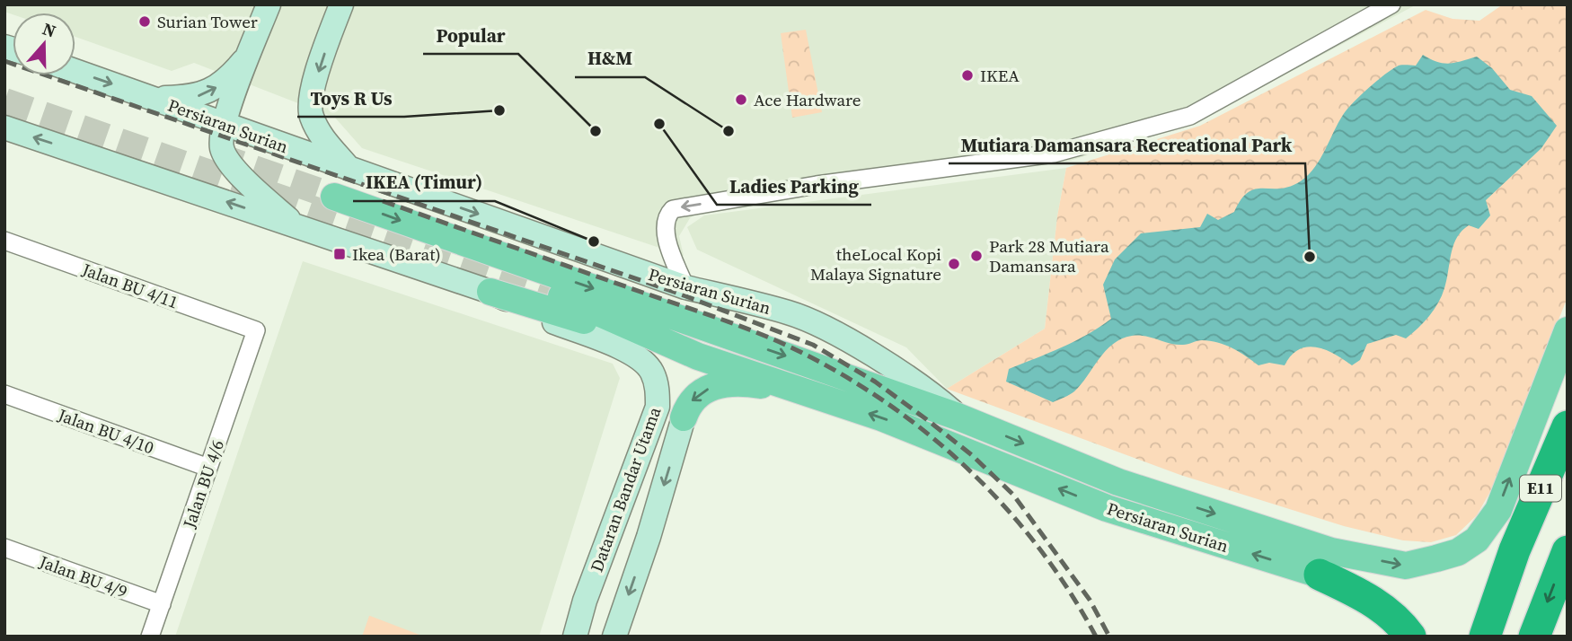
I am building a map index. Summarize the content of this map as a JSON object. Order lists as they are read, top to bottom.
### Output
{
  "streets": {
    "highway": ["E11"],
    "main road": ["Persiaran Surian"],
    "street": [
      "Jalan BU 4/11",
      "Jalan BU 4/10",
      "Jalan BU 4/6",
      "Dataran Bandar Utama",
      "Jalan BU 4/9"
    ]
  },
  "crossings": [
    ["Jalan BU 4/11", "Jalan BU 4/6"],
    ["Jalan BU 4/10", "Jalan BU 4/6"],
    ["Jalan BU 4/6", "Jalan BU 4/9"]
  ],
  "places": {
    "other": [
      "Surian Tower",
      "IKEA",
      "Ace Hardware",
      "Toys R Us",
      "Ladies Parking",
      "Popular",
      "H&M",
      "IKEA (Timur)",
      "Park 28 Mutiara Damansara",
      "Mutiara Damansara Recreational Park",
      "theLocal Kopi Malaya Signature"
    ],
    "transit": ["Ikea (Barat)"]
  },
  "north": "top"
}
